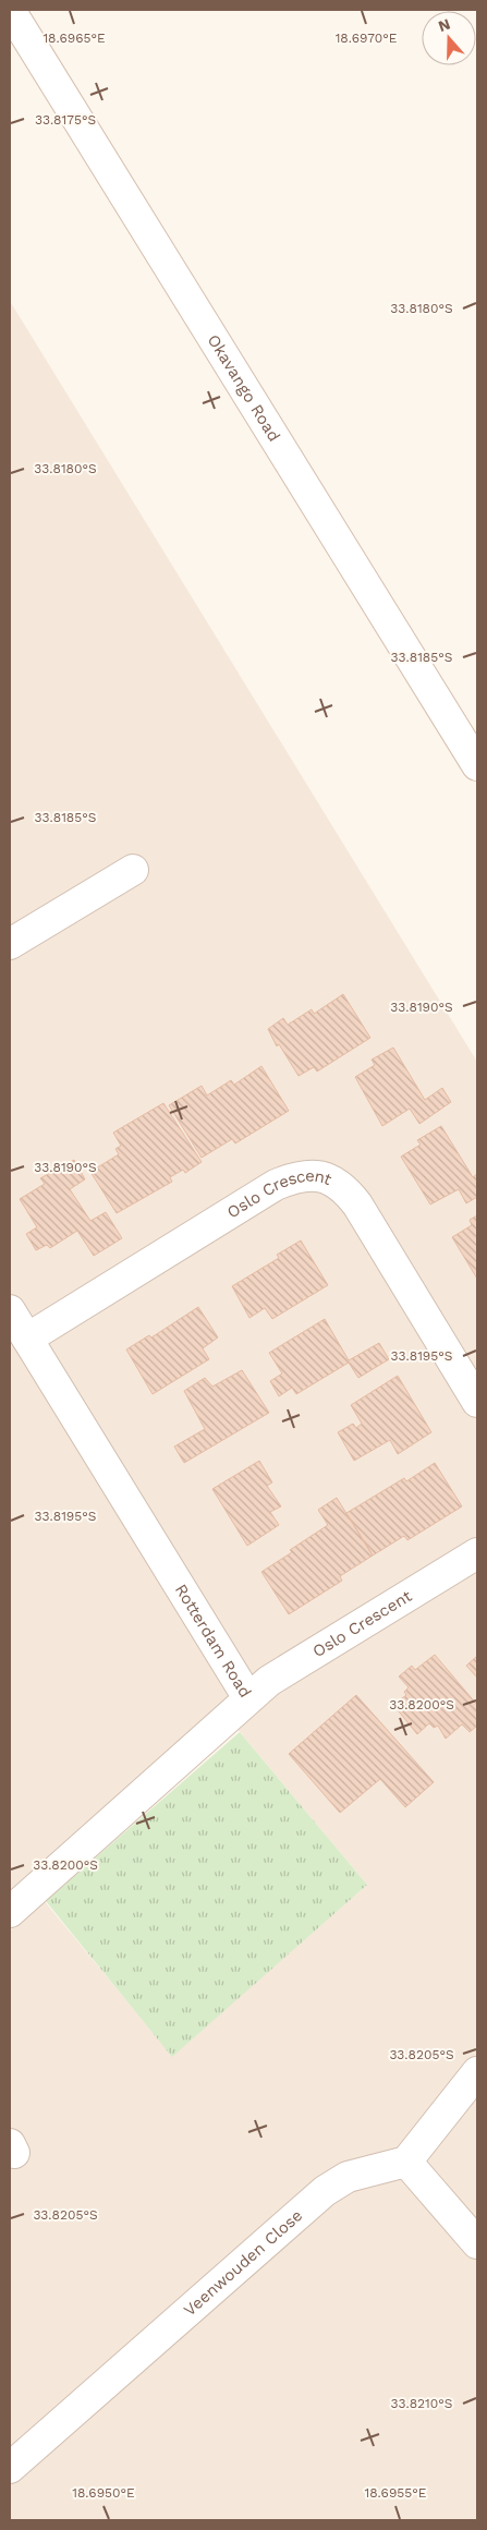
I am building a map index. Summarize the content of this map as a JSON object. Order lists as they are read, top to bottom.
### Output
{
  "streets": {
    "street": [
      "Okavango Road",
      "Oslo Crescent",
      "Rotterdam Road",
      "Veenwouden Close"
    ]
  },
  "crossings": [
    ["Oslo Crescent", "Rotterdam Road"]
  ],
  "north": "top",
  "coordinates": [
    "18.6965°E",
    "18.6970°E",
    "33.8175°S",
    "33.8180°S",
    "33.8185°S",
    "33.8190°S",
    "33.8195°S",
    "33.8200°S",
    "33.8205°S",
    "33.8210°S",
    "18.6950°E",
    "18.6955°E"
  ]
}
